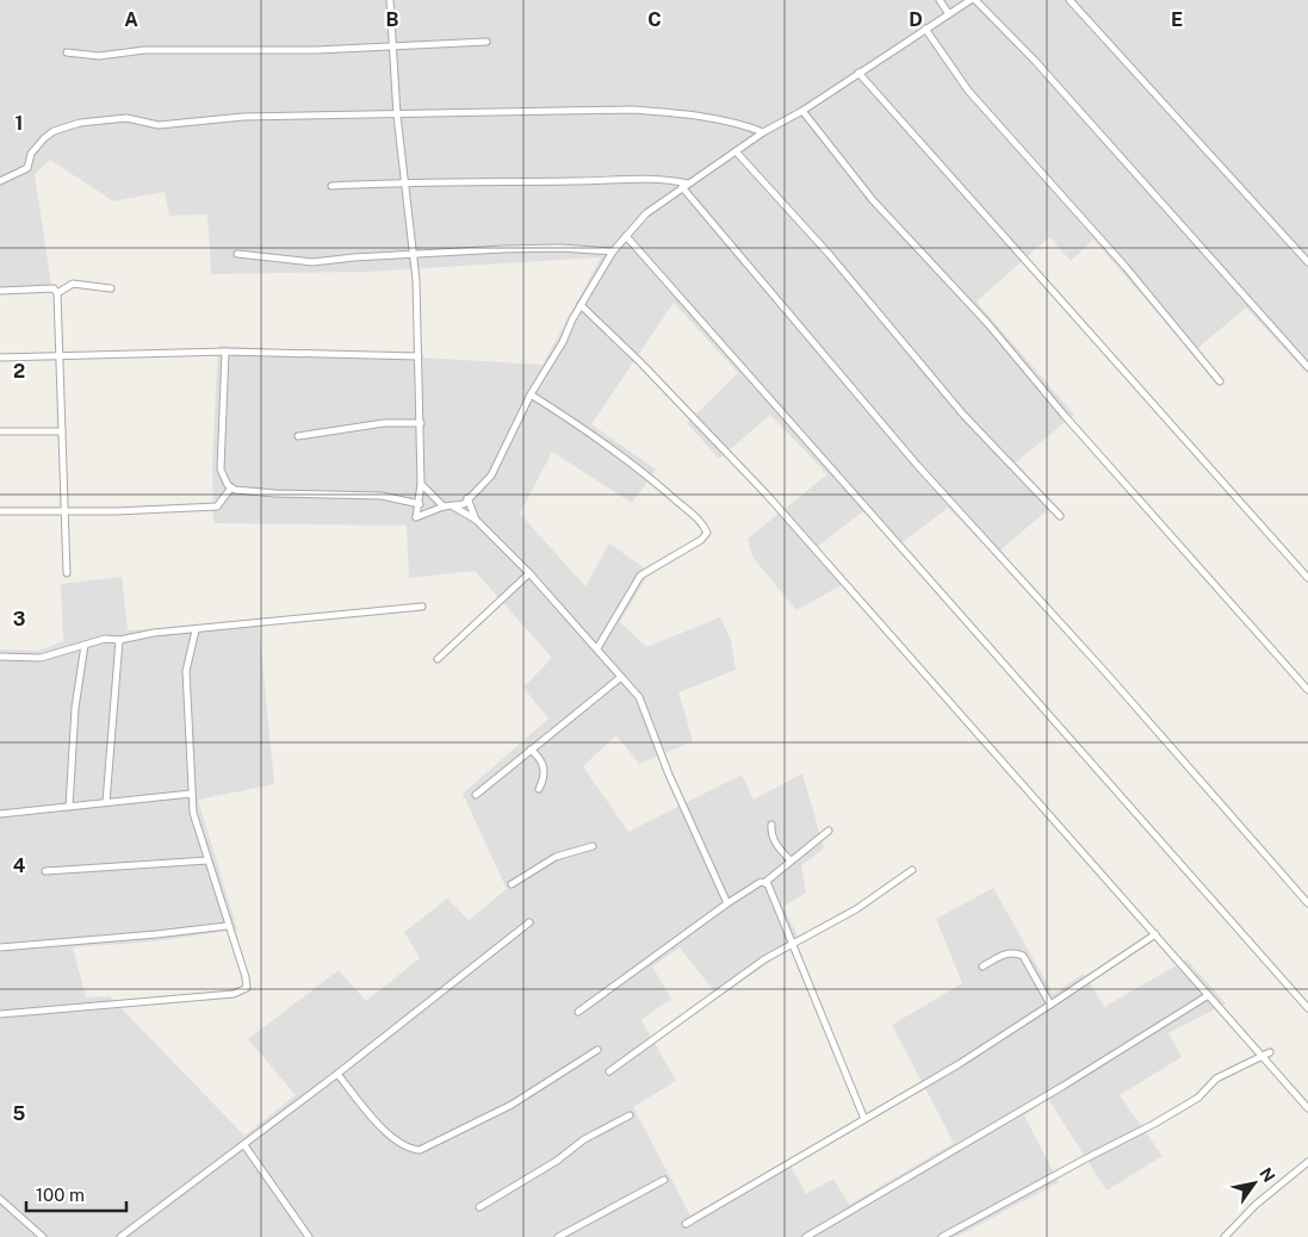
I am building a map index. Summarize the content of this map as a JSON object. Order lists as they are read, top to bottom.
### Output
{
  "scale_bar": "100 m",
  "north": "top right",
  "grid": {
    "columns": [
      "A",
      "B",
      "C",
      "D",
      "E"
    ],
    "rows": [
      "1",
      "2",
      "3",
      "4",
      "5"
    ]
  }
}
